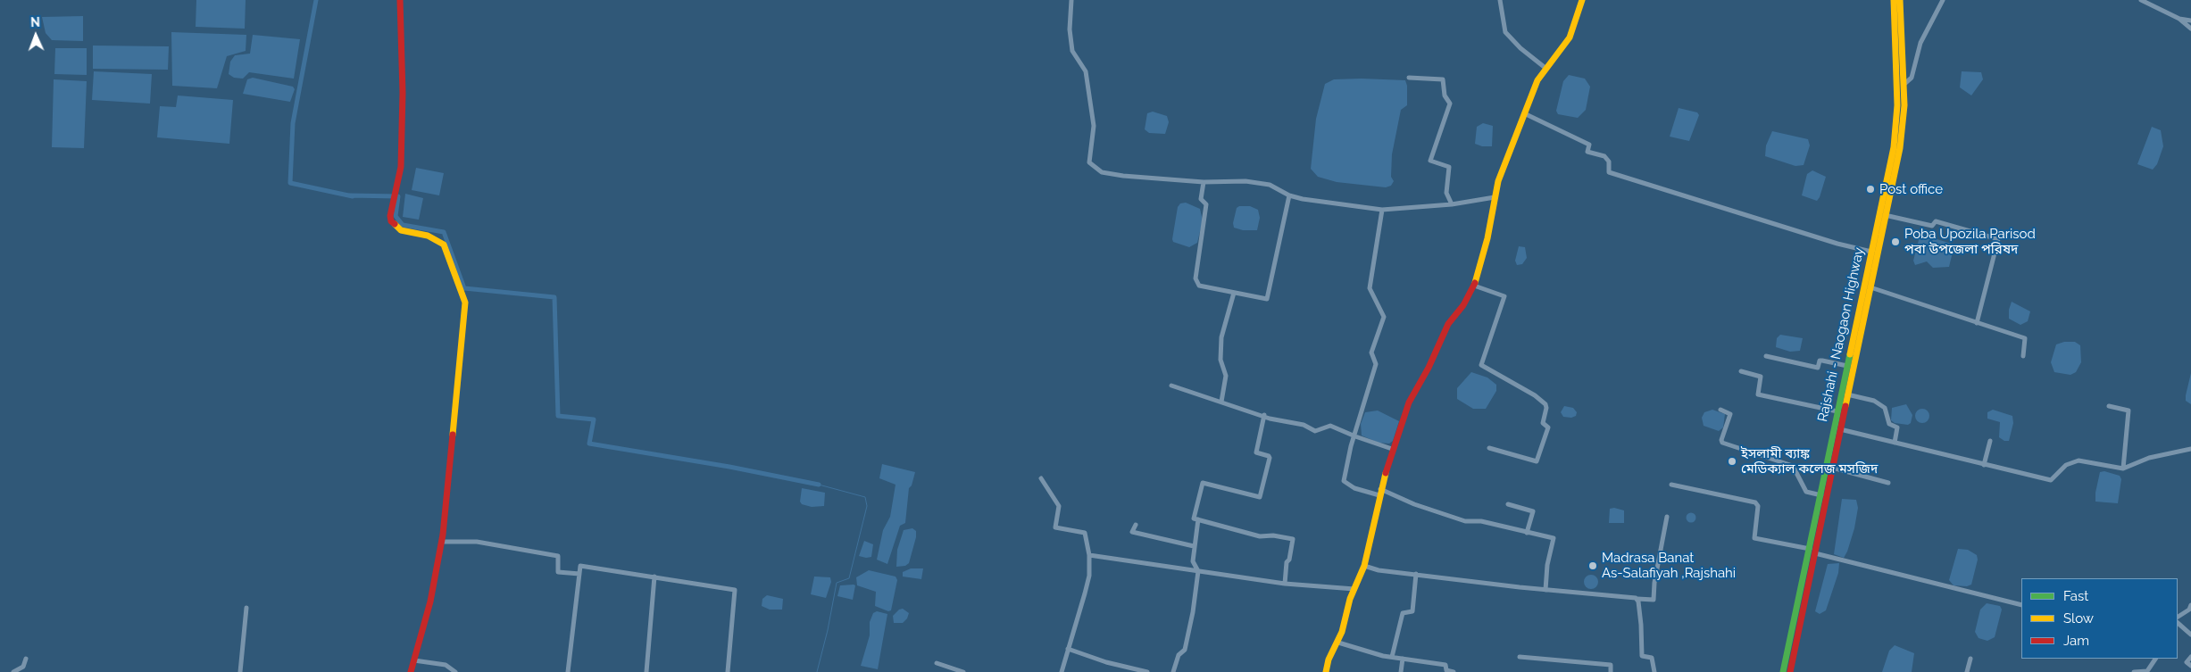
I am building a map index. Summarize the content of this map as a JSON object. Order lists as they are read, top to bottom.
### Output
{
  "streets": {
    "street": ["Rajshahi - Naogaon Highway"]
  },
  "places": [
    "Post office",
    "Poba Upozila Parisod পবা উপজেলা পরিষদ",
    "ইসলামী ব্যাঙ্ক মেডিক্যাল কলেজ মসজিদ",
    "Madrasa Banat As-Salafiyah ,Rajshahi"
  ],
  "legend": ["Fast", "Slow", "Jam"],
  "north": "top"
}
